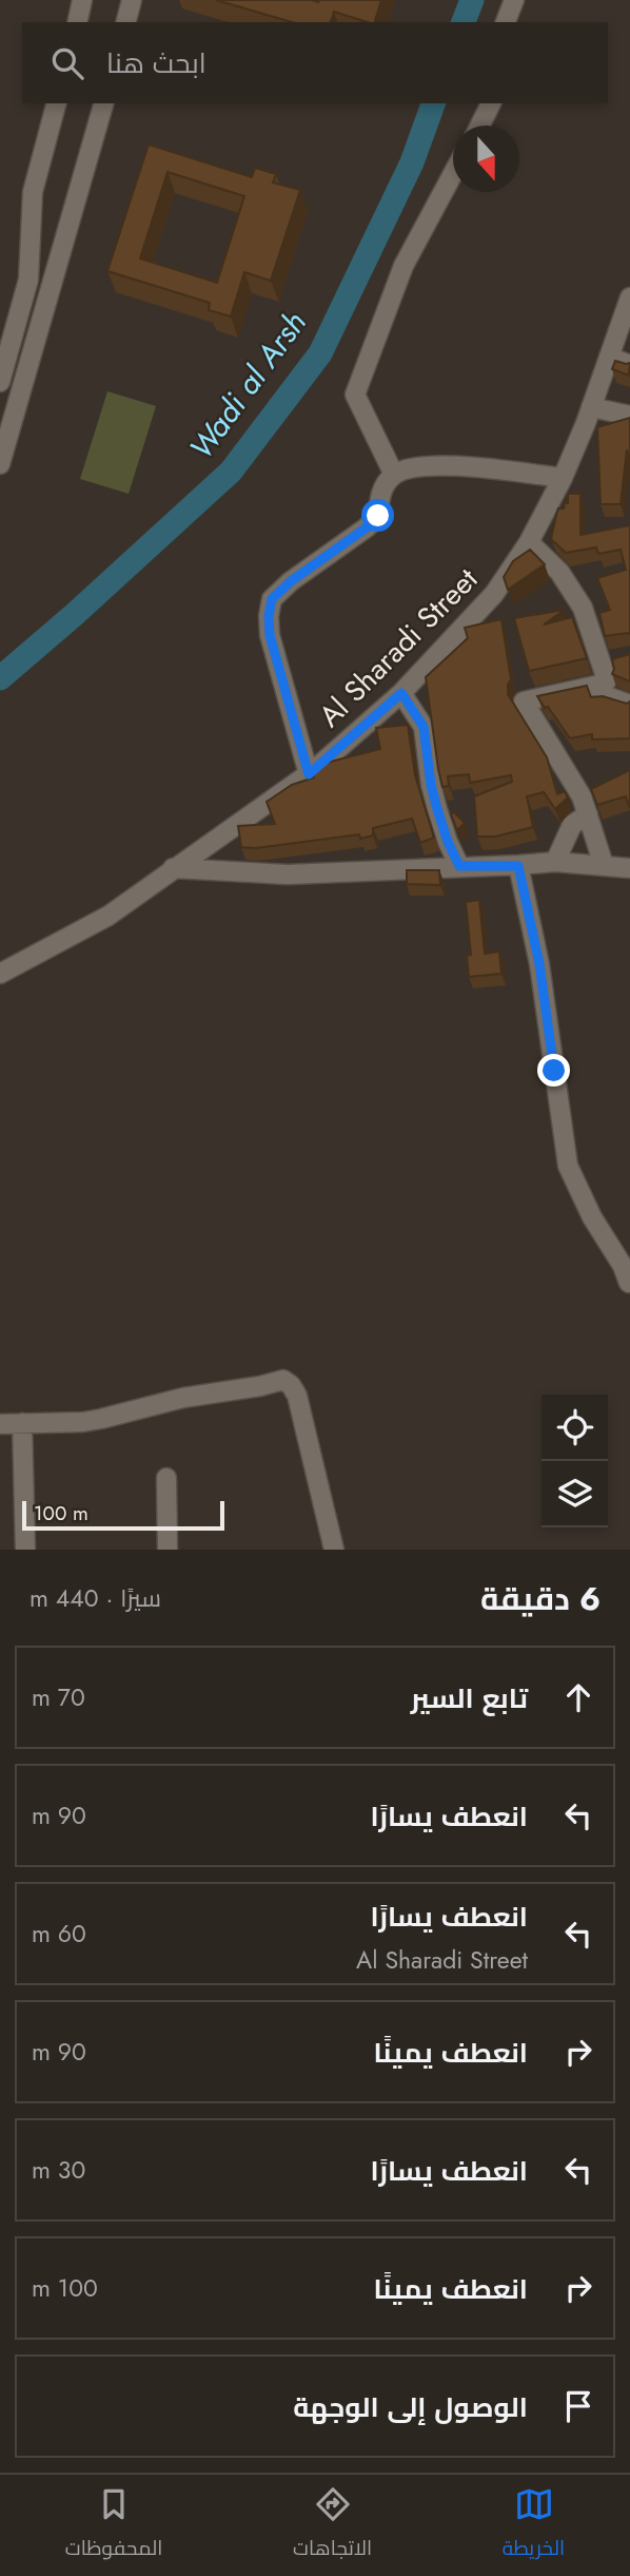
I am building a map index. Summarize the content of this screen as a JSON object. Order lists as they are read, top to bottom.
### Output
{
  "streets": {
    "street": ["Al Sharadi Street"]
  },
  "water": ["Wadi al Arsh"],
  "scale_bar": "100 m",
  "north": "bottom",
  "page": {
    "search": "ابحث هنا",
    "scale": "100 m",
    "heading": ["6 دقيقة", "سيرًا · 440 m"],
    "list": [
      ["تابع السير", "70 m"],
      ["انعطف يسارًا", "90 m"],
      ["انعطف يسارًا", "Al Sharadi Street", "60 m"],
      ["انعطف يمينًا", "90 m"],
      ["انعطف يسارًا", "30 m"],
      ["انعطف يمينًا", "100 m"],
      "الوصول إلى الوجهة"
    ],
    "nav": ["الخريطة", "الاتجاهات", "المحفوظات"]
  }
}
